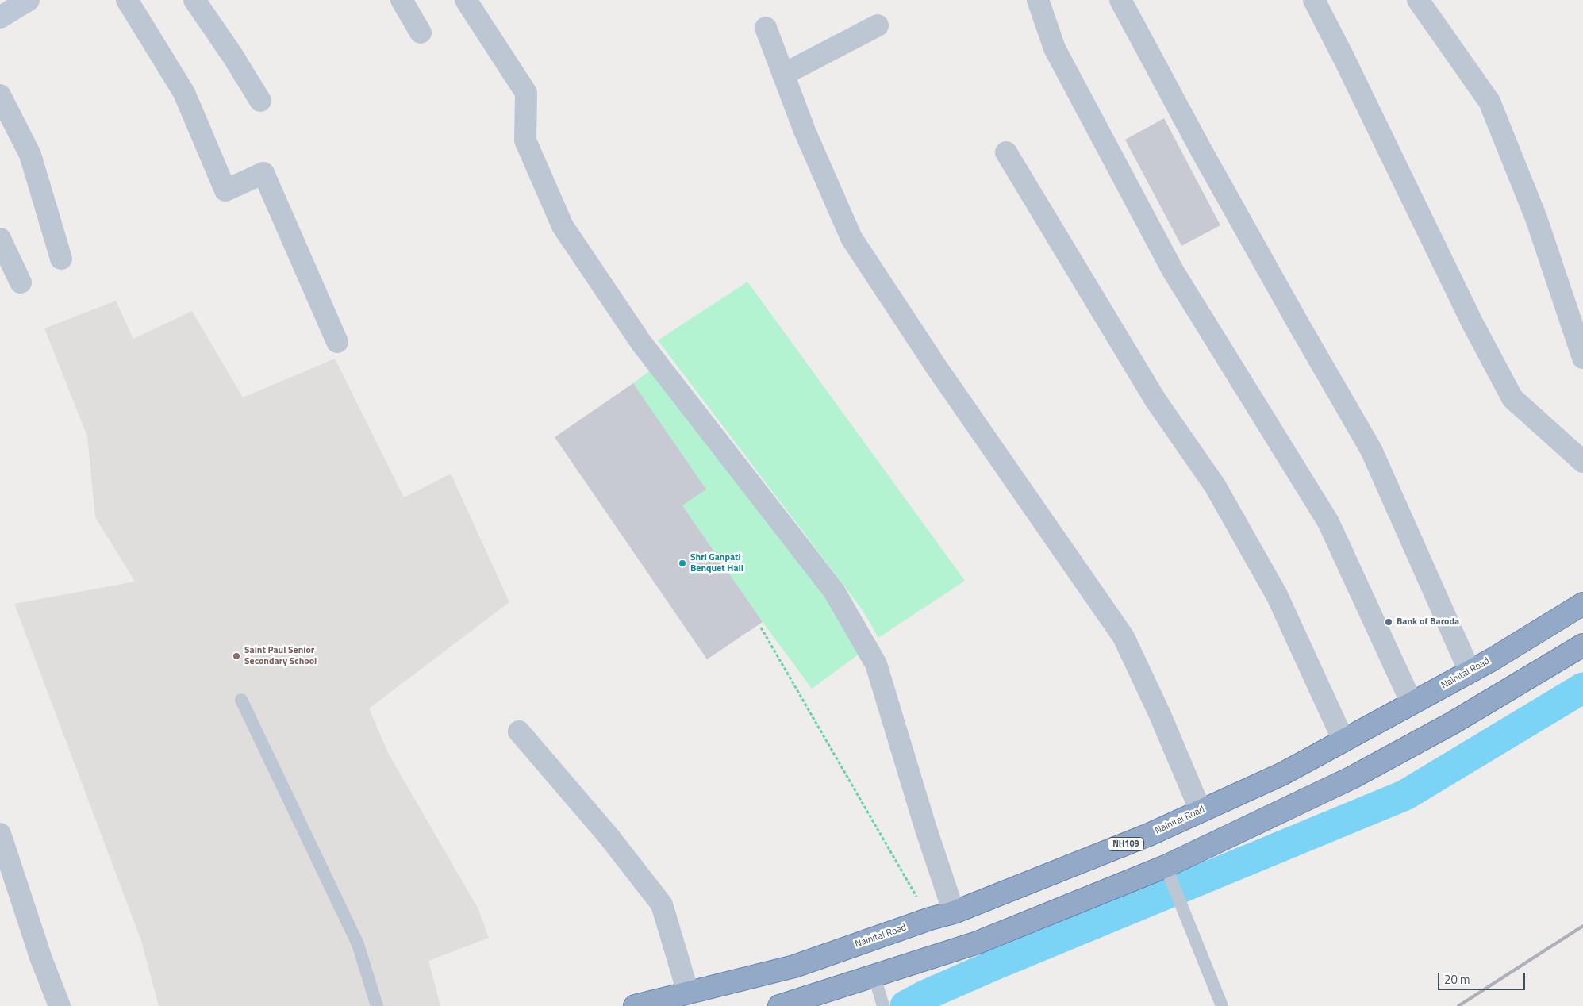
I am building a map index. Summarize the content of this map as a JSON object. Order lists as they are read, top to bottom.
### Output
{
  "streets": {
    "highway": ["Nainital Road", "NH109"]
  },
  "places": ["Shri Ganpati Benquet Hall", "Bank of Baroda", "Saint Paul Senior Secondary School"],
  "scale_bar": "20 m"
}
